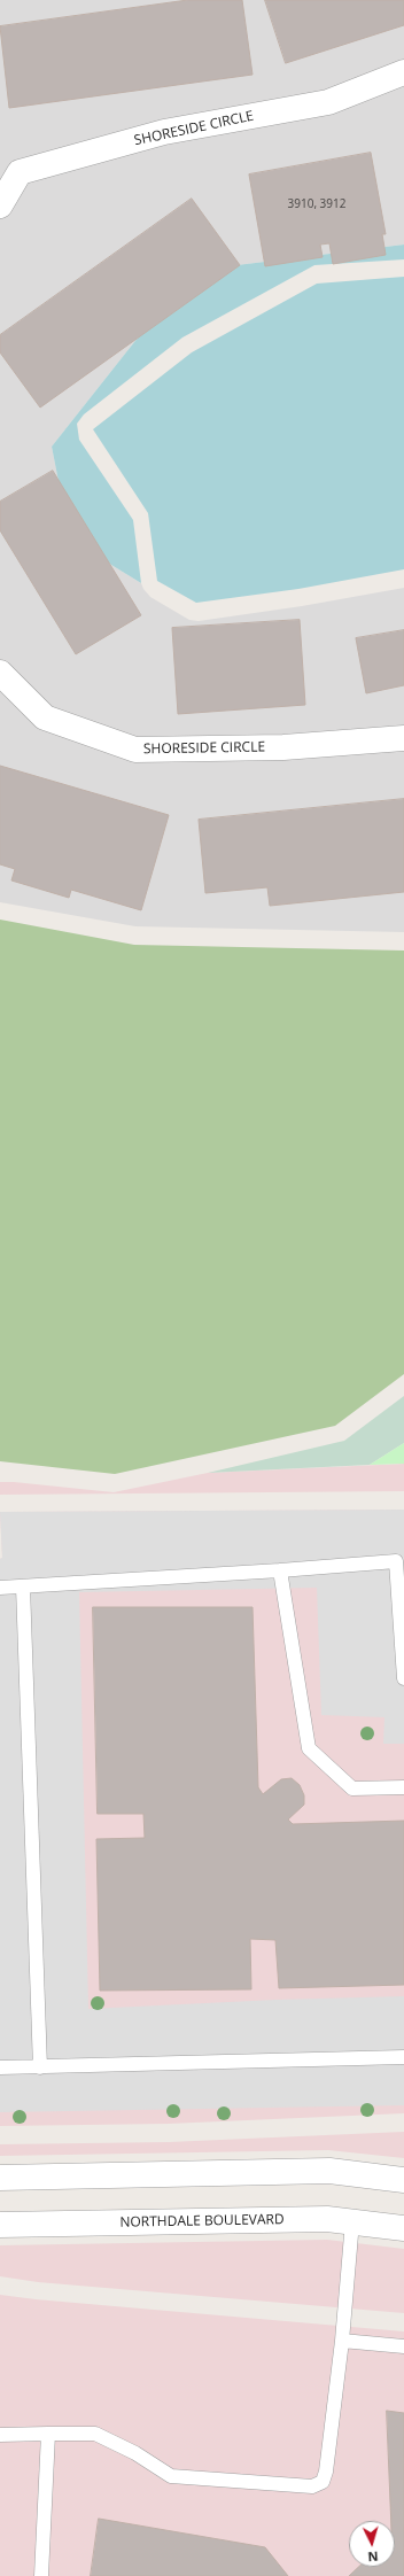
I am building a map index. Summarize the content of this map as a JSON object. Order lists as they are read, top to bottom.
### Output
{
  "streets": {
    "street": ["SHORESIDE CIRCLE", "NORTHDALE BOULEVARD"]
  },
  "house_numbers": ["3910, 3912"],
  "north": "bottom"
}
